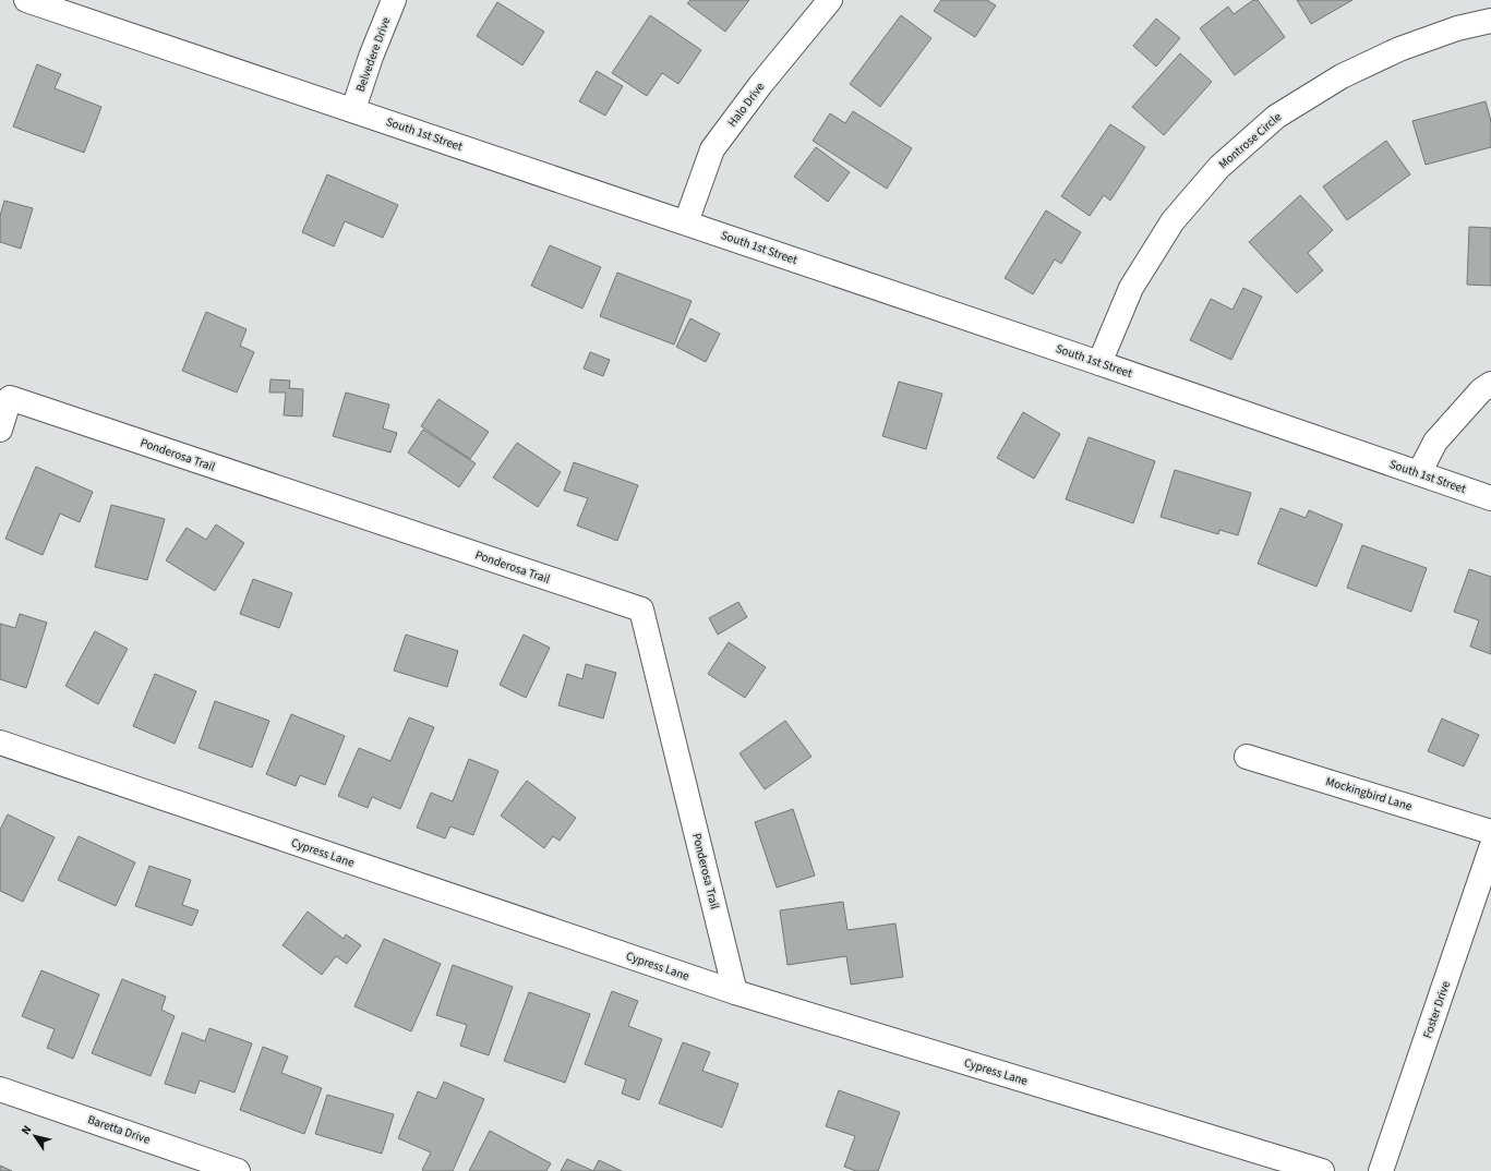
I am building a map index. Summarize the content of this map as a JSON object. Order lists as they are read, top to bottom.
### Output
{
  "streets": {
    "street": [
      "Belvedere Drive",
      "Halo Drive",
      "South 1st Street",
      "Montrose Circle",
      "Ponderosa Trail",
      "Mockingbird Lane",
      "Cypress Lane",
      "Foster Drive",
      "Baretta Drive"
    ]
  },
  "crossings": [
    ["Belvedere Drive", "South 1st Street"],
    ["Halo Drive", "South 1st Street"],
    ["South 1st Street", "Montrose Circle"],
    ["Ponderosa Trail", "Cypress Lane"]
  ],
  "north": "top left"
}
